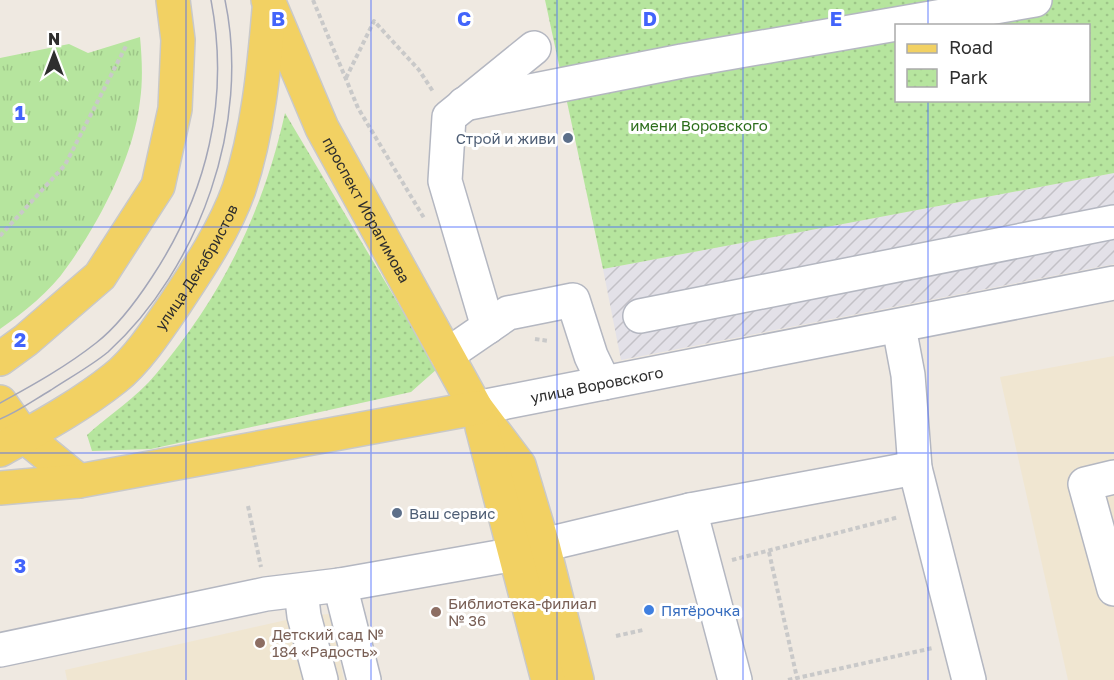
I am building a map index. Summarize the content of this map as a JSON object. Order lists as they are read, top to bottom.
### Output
{
  "streets": {
    "main road": ["проспект Ибрагимова", "улица Декабристов", "улица Воровского"]
  },
  "crossings": [
    ["проспект Ибрагимова", "улица Декабристов"],
    ["проспект Ибрагимова", "улица Воровского"]
  ],
  "parks": ["имени Воровского"],
  "places": [
    "Строй и живи",
    "Ваш сервис",
    "Пятёрочка",
    "Библиотека-филиал № 36",
    "Детский сад № 184 «Радость»"
  ],
  "legend": ["Road", "Park"],
  "north": "top",
  "grid": {
    "columns": [
      "B",
      "C",
      "D",
      "E"
    ],
    "rows": ["1", "2", "3"]
  }
}
